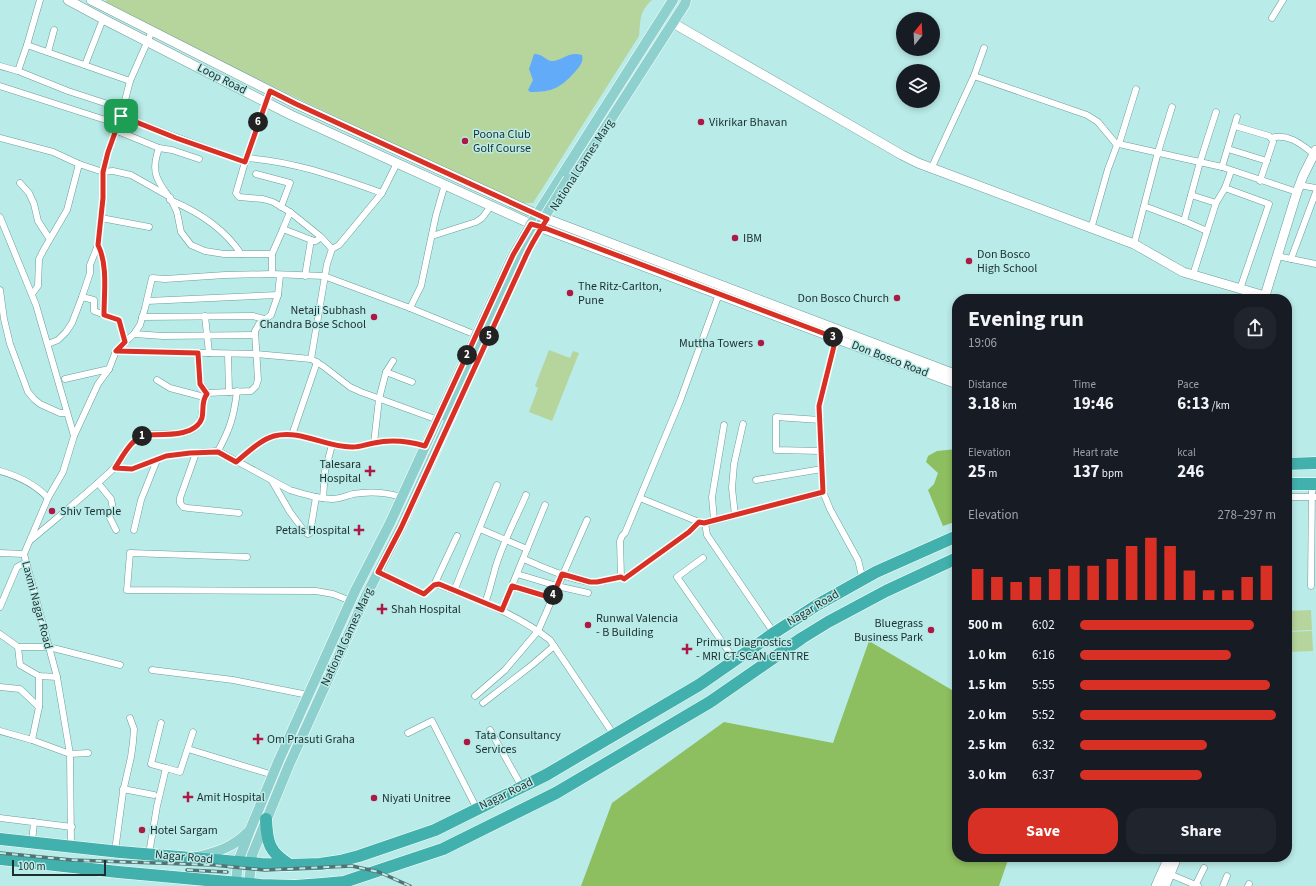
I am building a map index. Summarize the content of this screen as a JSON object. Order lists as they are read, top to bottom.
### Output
{
  "streets": {
    "highway": ["Nagar Road"],
    "main road": ["Loop Road", "National Games Marg", "Don Bosco Road"],
    "street": ["Laxmi Nagar Road"]
  },
  "crossings": [
    ["Loop Road", "National Games Marg"],
    ["Loop Road", "Don Bosco Road"],
    ["National Games Marg", "Don Bosco Road"],
    ["National Games Marg", "Nagar Road"],
    ["Laxmi Nagar Road", "Nagar Road"]
  ],
  "places": {
    "other": [
      "Vikrikar Bhavan",
      "Poona Club Golf Course",
      "IBM",
      "Don Bosco High School",
      "The Ritz-Carlton, Pune",
      "Don Bosco Church",
      "Netaji Subhash Chandra Bose School",
      "Muttha Towers",
      "Shiv Temple",
      "Runwal Valencia - B Building",
      "Bluegrass Business Park",
      "Tata Consultancy Services",
      "Niyati Unitree",
      "Hotel Sargam"
    ],
    "health": [
      "Talesara Hospital",
      "Petals Hospital",
      "Shah Hospital",
      "Primus Diagnostics - MRI CT-SCAN CENTRE",
      "Om Prasuti Graha",
      "Amit Hospital"
    ]
  },
  "scale_bar": "100 m",
  "north": "top",
  "page": {
    "pins": [
      "6",
      "5",
      "3",
      "2",
      "1",
      "4"
    ],
    "heading": ["Evening run", "19:06"],
    "stats": [
      ["Distance", "3.18 km"],
      ["Time", "19:46"],
      ["Pace", "6:13 /km"],
      ["Elevation", "25 m"],
      ["Heart rate", "137 bpm"],
      ["kcal", "246"]
    ],
    "chart": ["Elevation", "278–297 m"],
    "list": [
      {
        "name": "500 m",
        "note": "6:02"
      },
      {
        "name": "1.0 km",
        "note": "6:16"
      },
      {
        "name": "1.5 km",
        "note": "5:55"
      },
      {
        "name": "2.0 km",
        "note": "5:52"
      },
      {
        "name": "2.5 km",
        "note": "6:32"
      },
      {
        "name": "3.0 km",
        "note": "6:37"
      }
    ],
    "buttons": ["Save", "Share"],
    "scale": "100 m"
  }
}
